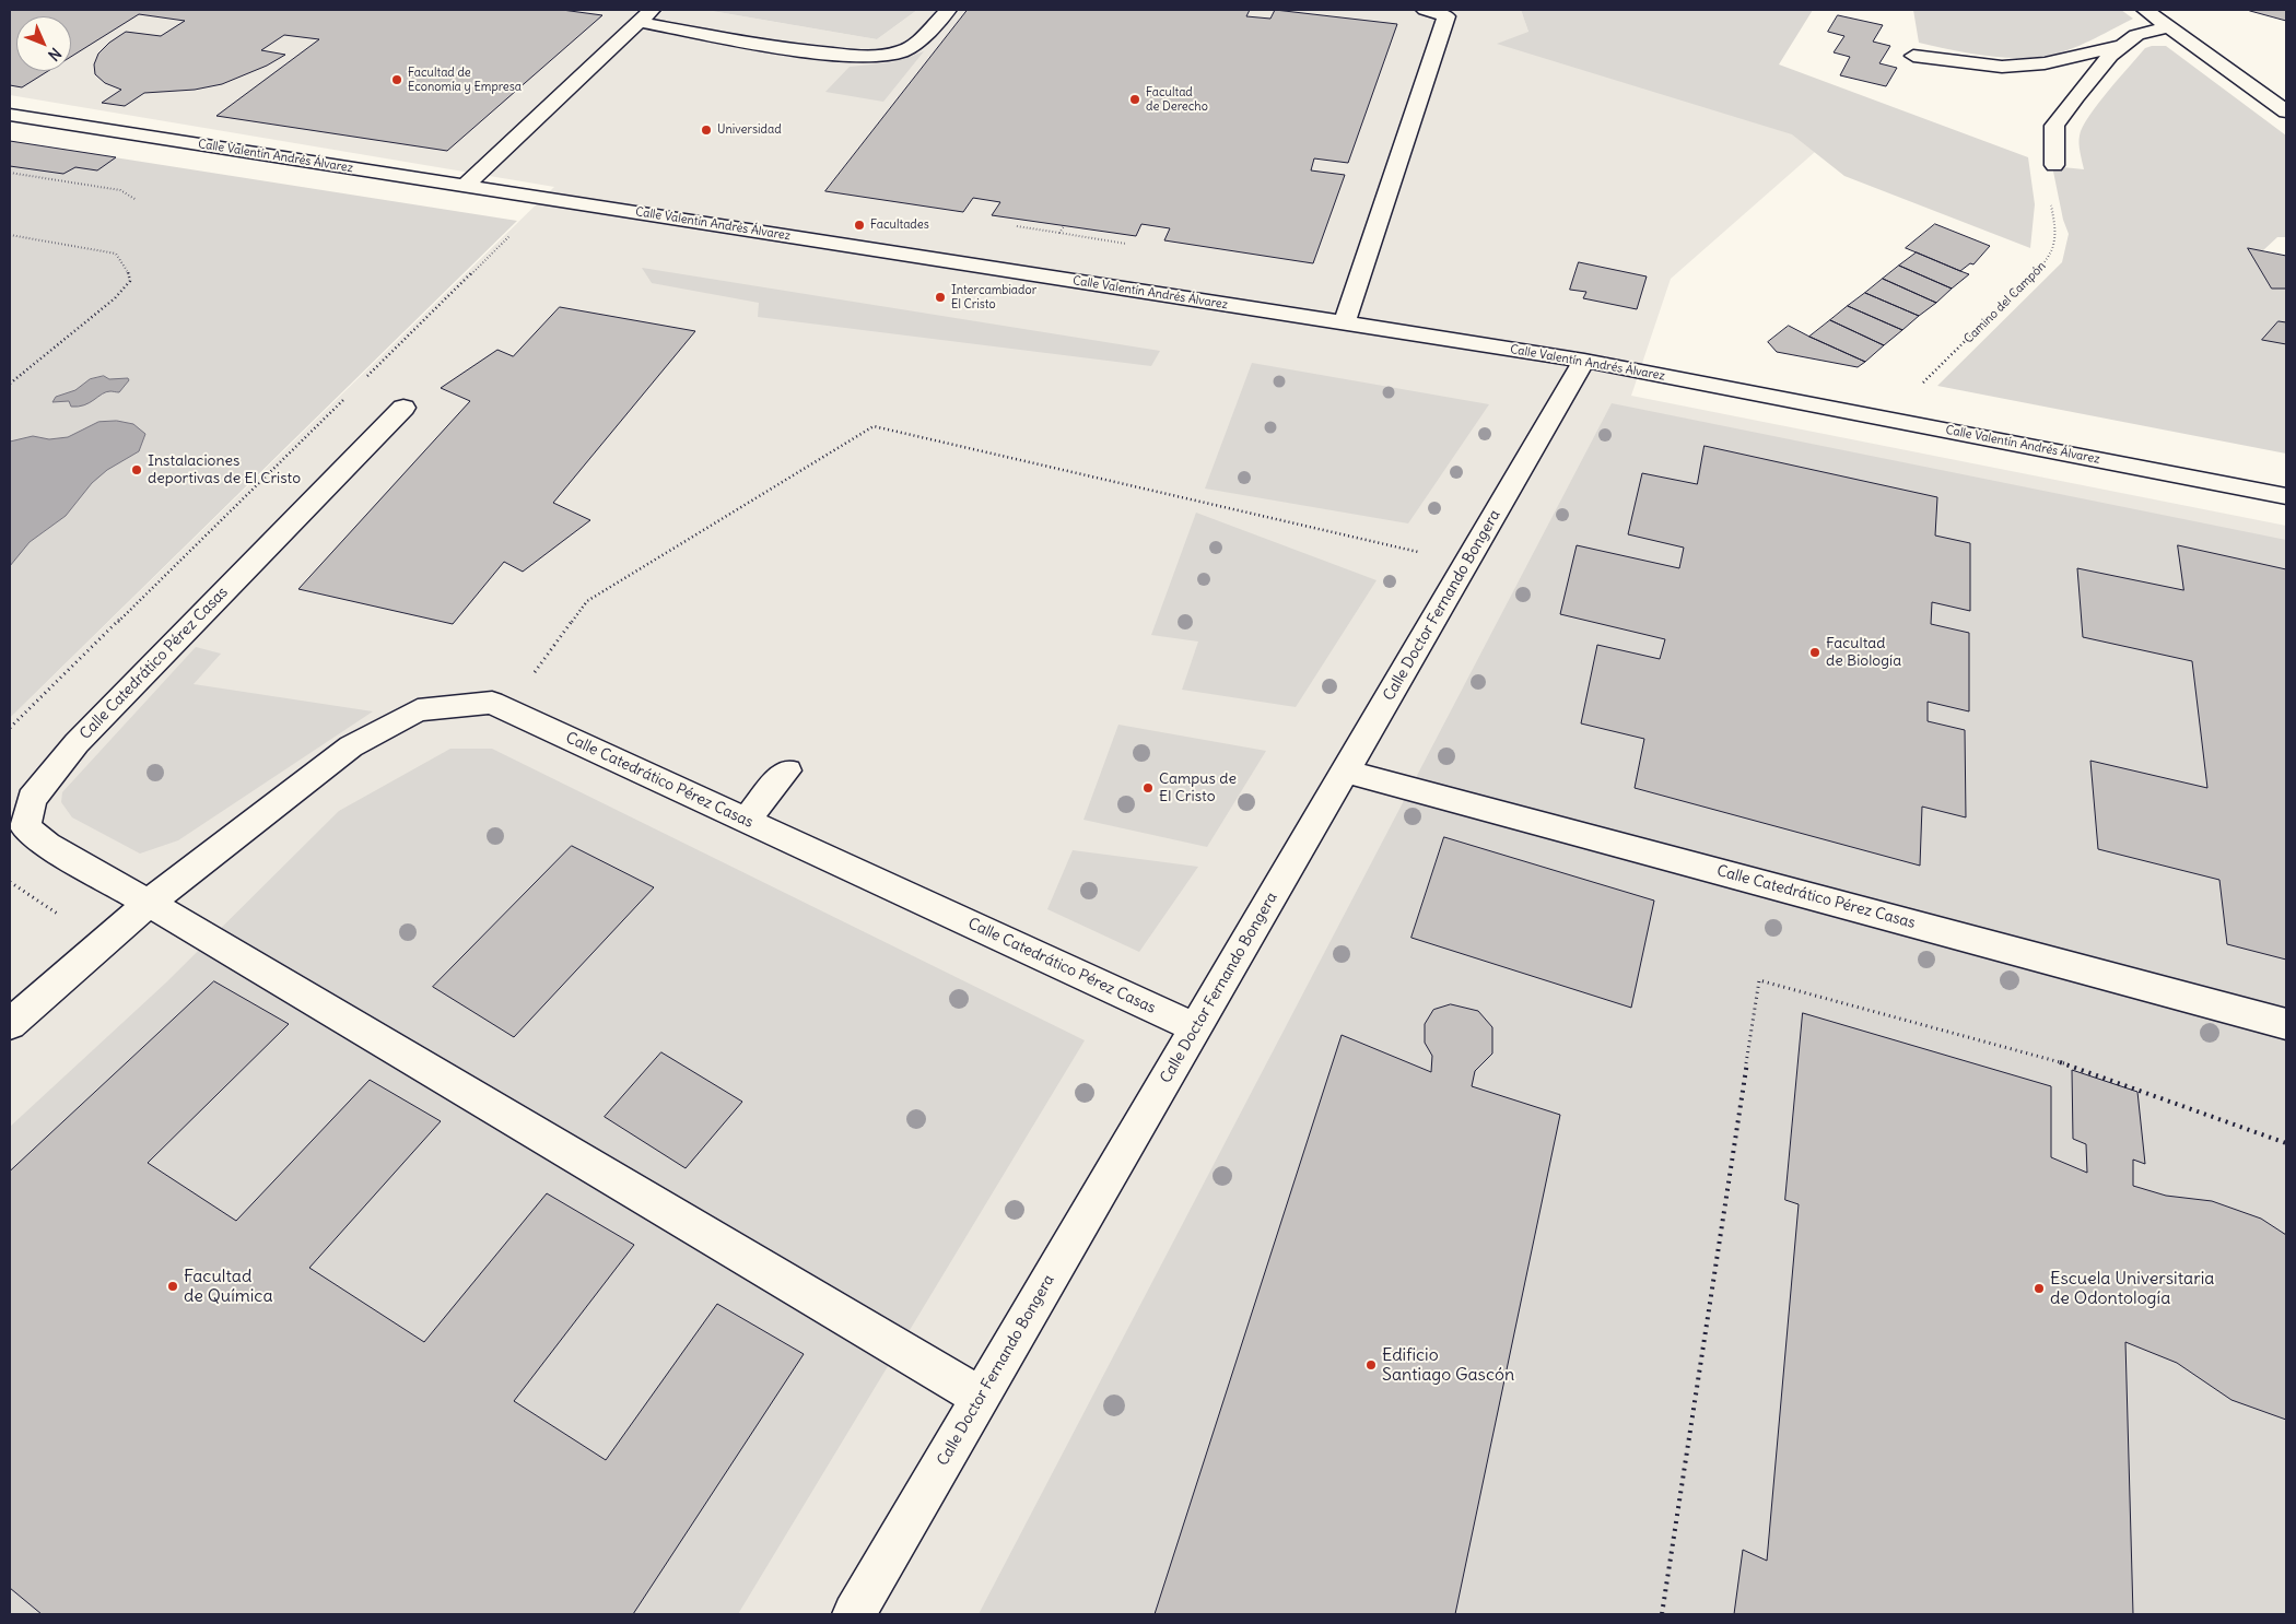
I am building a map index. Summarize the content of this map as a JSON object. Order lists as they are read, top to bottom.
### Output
{
  "streets": {
    "street": ["Calle Valentín Andrés Álvarez", "Calle Doctor Fernando Bongera", "Calle Catedrático Pérez Casas"],
    "path": ["Camino del Campón"]
  },
  "crossings": [
    ["Calle Valentín Andrés Álvarez", "Camino del Campón"],
    ["Calle Valentín Andrés Álvarez", "Calle Doctor Fernando Bongera"],
    ["Calle Doctor Fernando Bongera", "Calle Catedrático Pérez Casas"]
  ],
  "places": [
    "Facultad de Economía y Empresa",
    "Facultad de Derecho",
    "Universidad",
    "Facultades",
    "Intercambiador El Cristo",
    "Instalaciones deportivas de El Cristo",
    "Facultad de Biología",
    "Campus de El Cristo",
    "Facultad de Química",
    "Escuela Universitaria de Odontología",
    "Edificio Santiago Gascón"
  ],
  "north": "bottom right"
}
